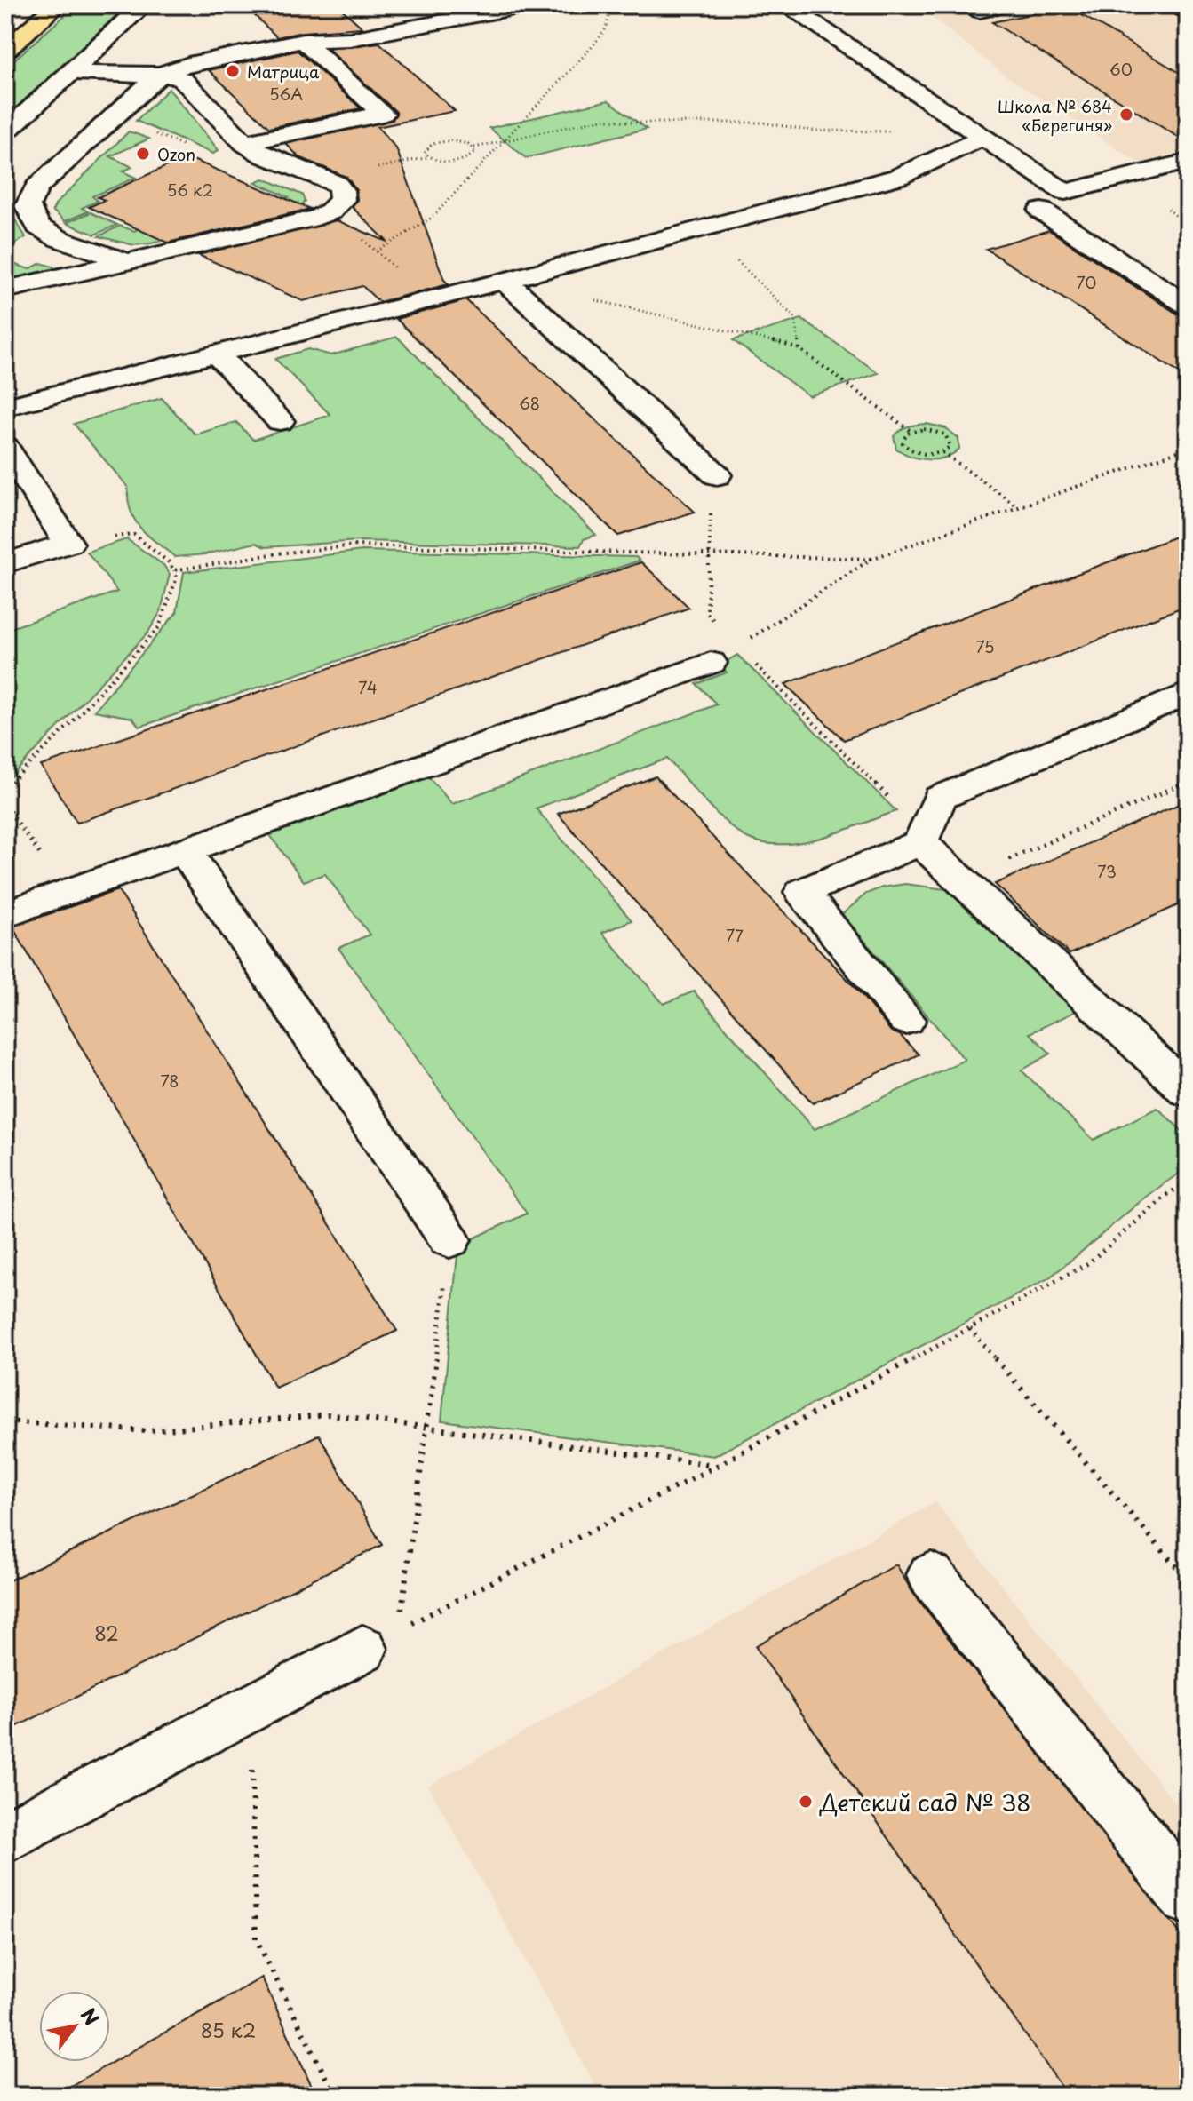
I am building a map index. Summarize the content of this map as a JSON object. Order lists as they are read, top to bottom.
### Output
{
  "places": [
    "Матрица",
    "Школа № 684 «Берегиня»",
    "Ozon",
    "Детский сад № 38"
  ],
  "house_numbers": [
    "60",
    "56А",
    "56 к2",
    "70",
    "68",
    "75",
    "74",
    "73",
    "77",
    "78",
    "82",
    "85 к2"
  ],
  "north": "top right"
}
